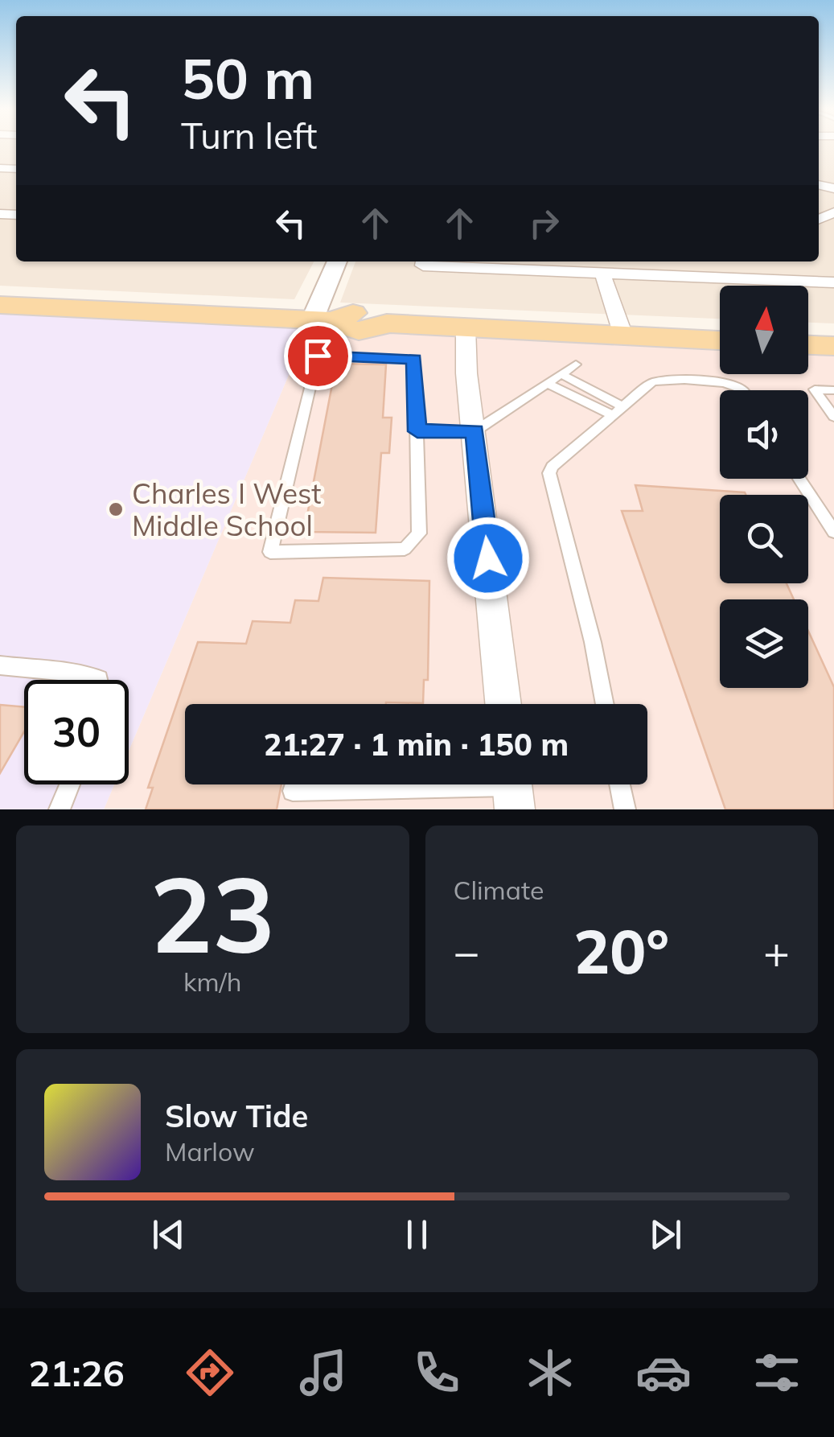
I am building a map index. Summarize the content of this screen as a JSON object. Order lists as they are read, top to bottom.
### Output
{
  "places": ["Charles I West Middle School"],
  "north": "top",
  "page": {
    "turn": ["50 m", "Turn left"],
    "limit": "30",
    "trip": "21:27 · 1 min · 150 m",
    "tile": [
      ["23", "km/h"],
      "Climate"
    ],
    "heat": ["−", "20°", "+"],
    "song": ["Slow Tide", "Marlow"],
    "tabs": "21:26"
  }
}
